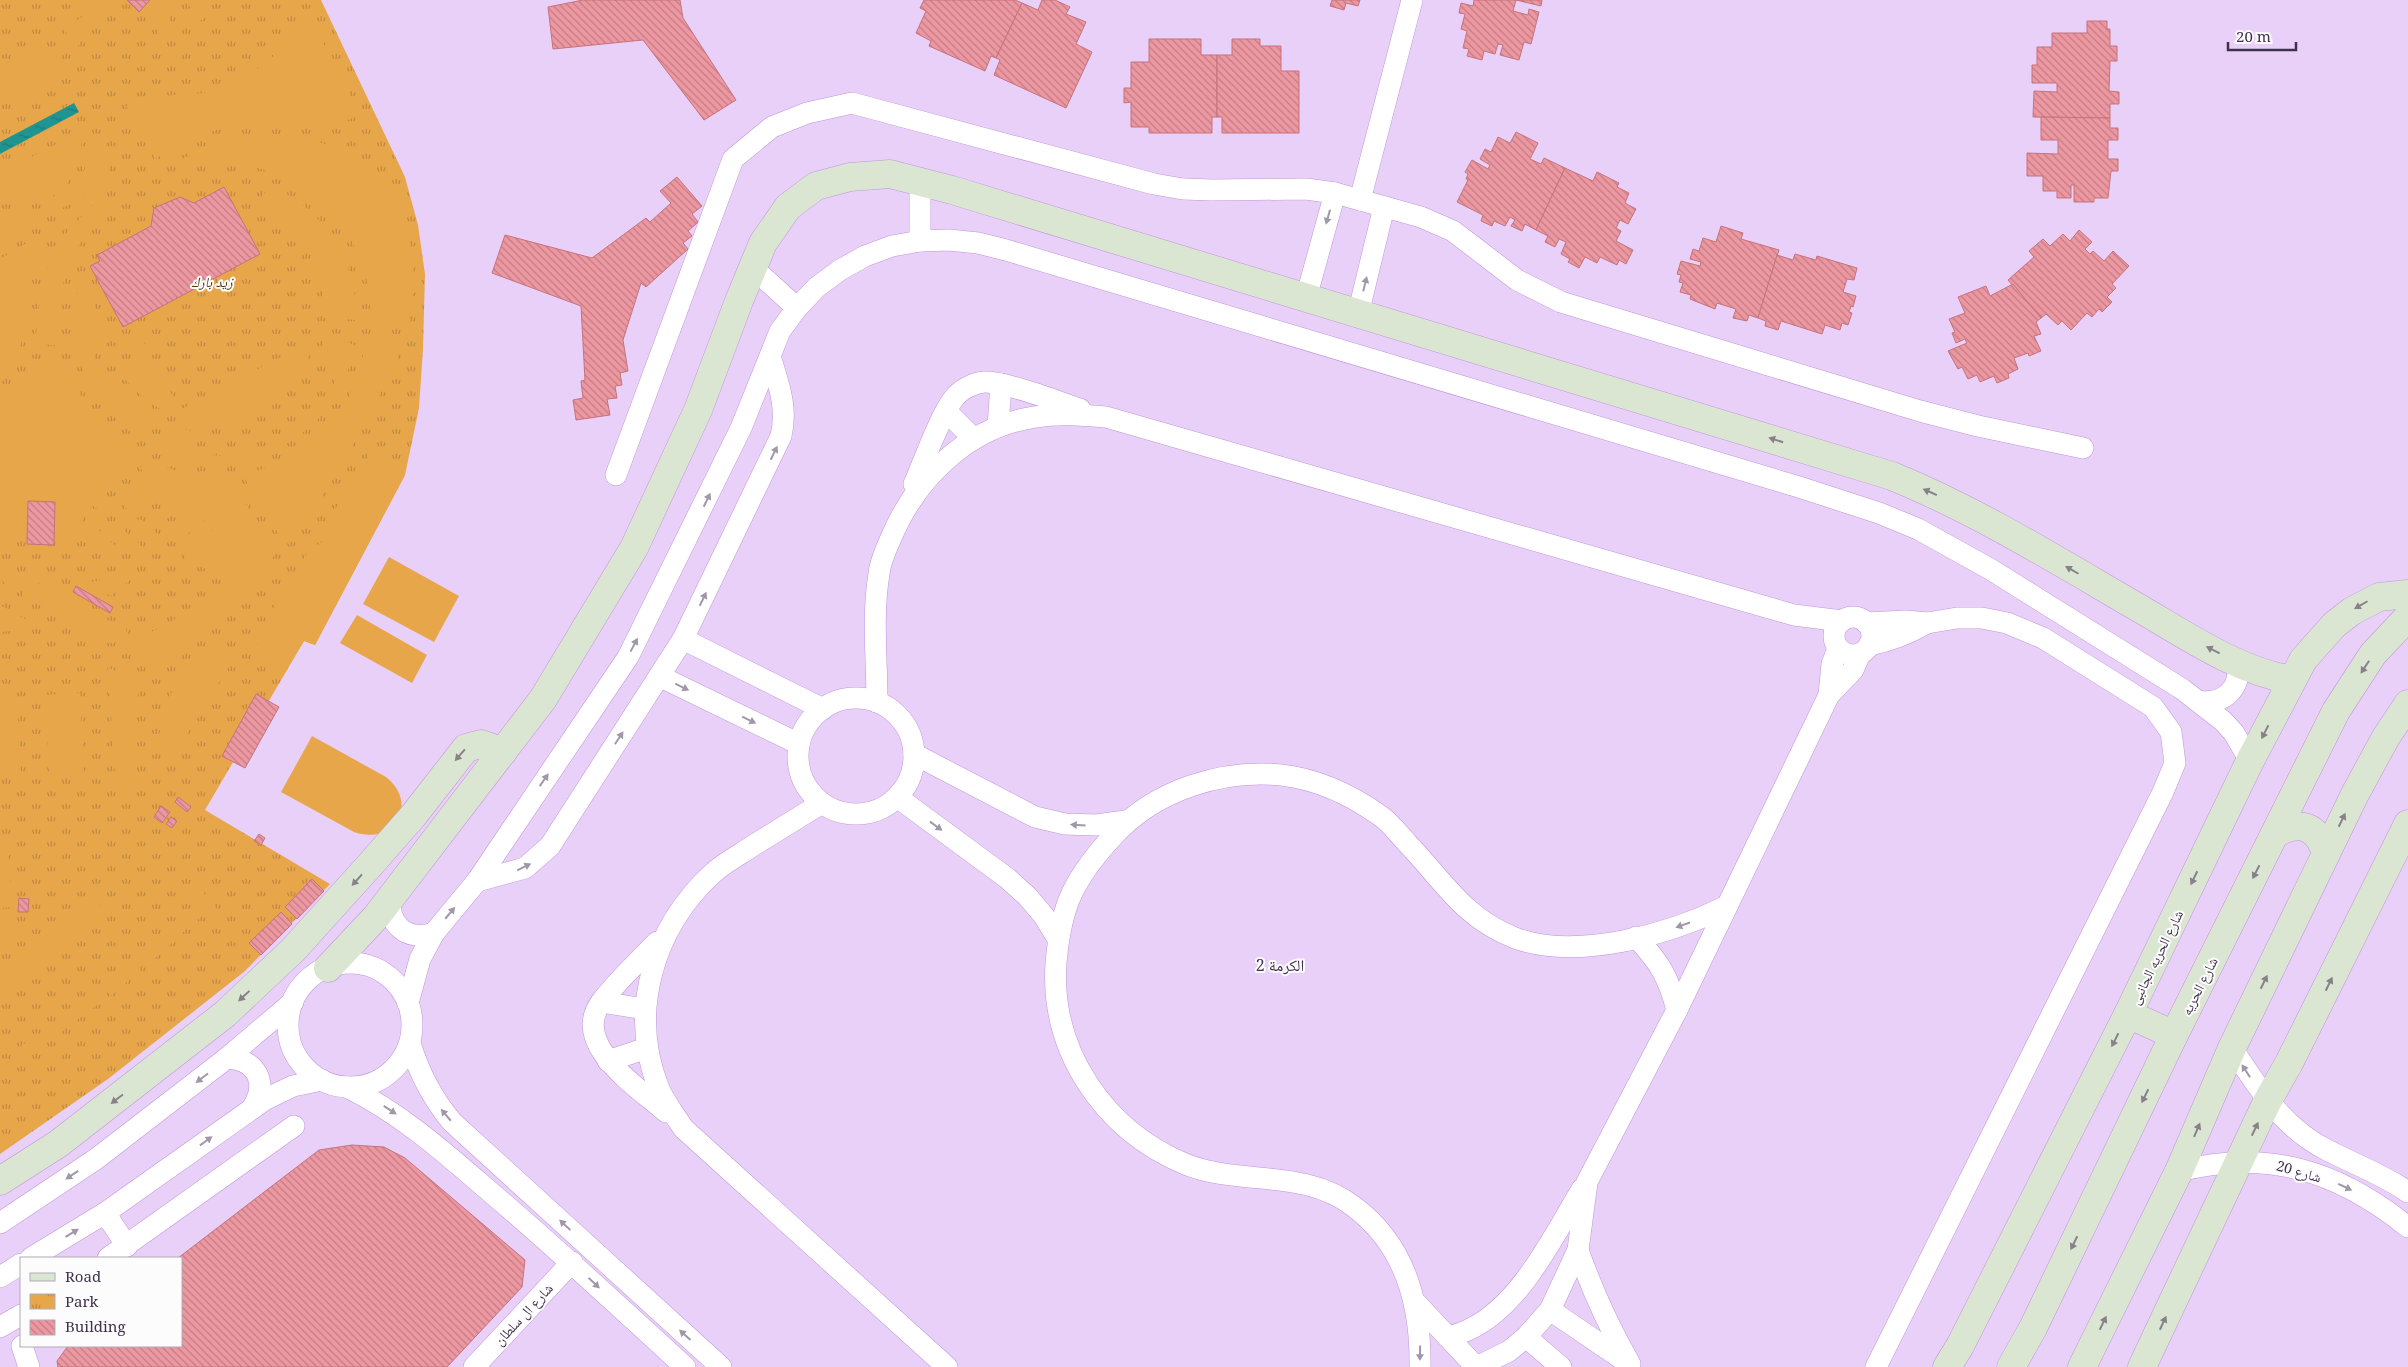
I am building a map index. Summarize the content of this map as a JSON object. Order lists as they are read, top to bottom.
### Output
{
  "streets": {
    "street": [
      "شارع الحريه الجانبى",
      "شارع الحريه",
      "شارع 20",
      "شارع ال سلطان"
    ]
  },
  "districts": ["الكرمة 2"],
  "parks": ["زيد بارك"],
  "legend": ["Road", "Park", "Building"],
  "scale_bar": "20 m"
}
